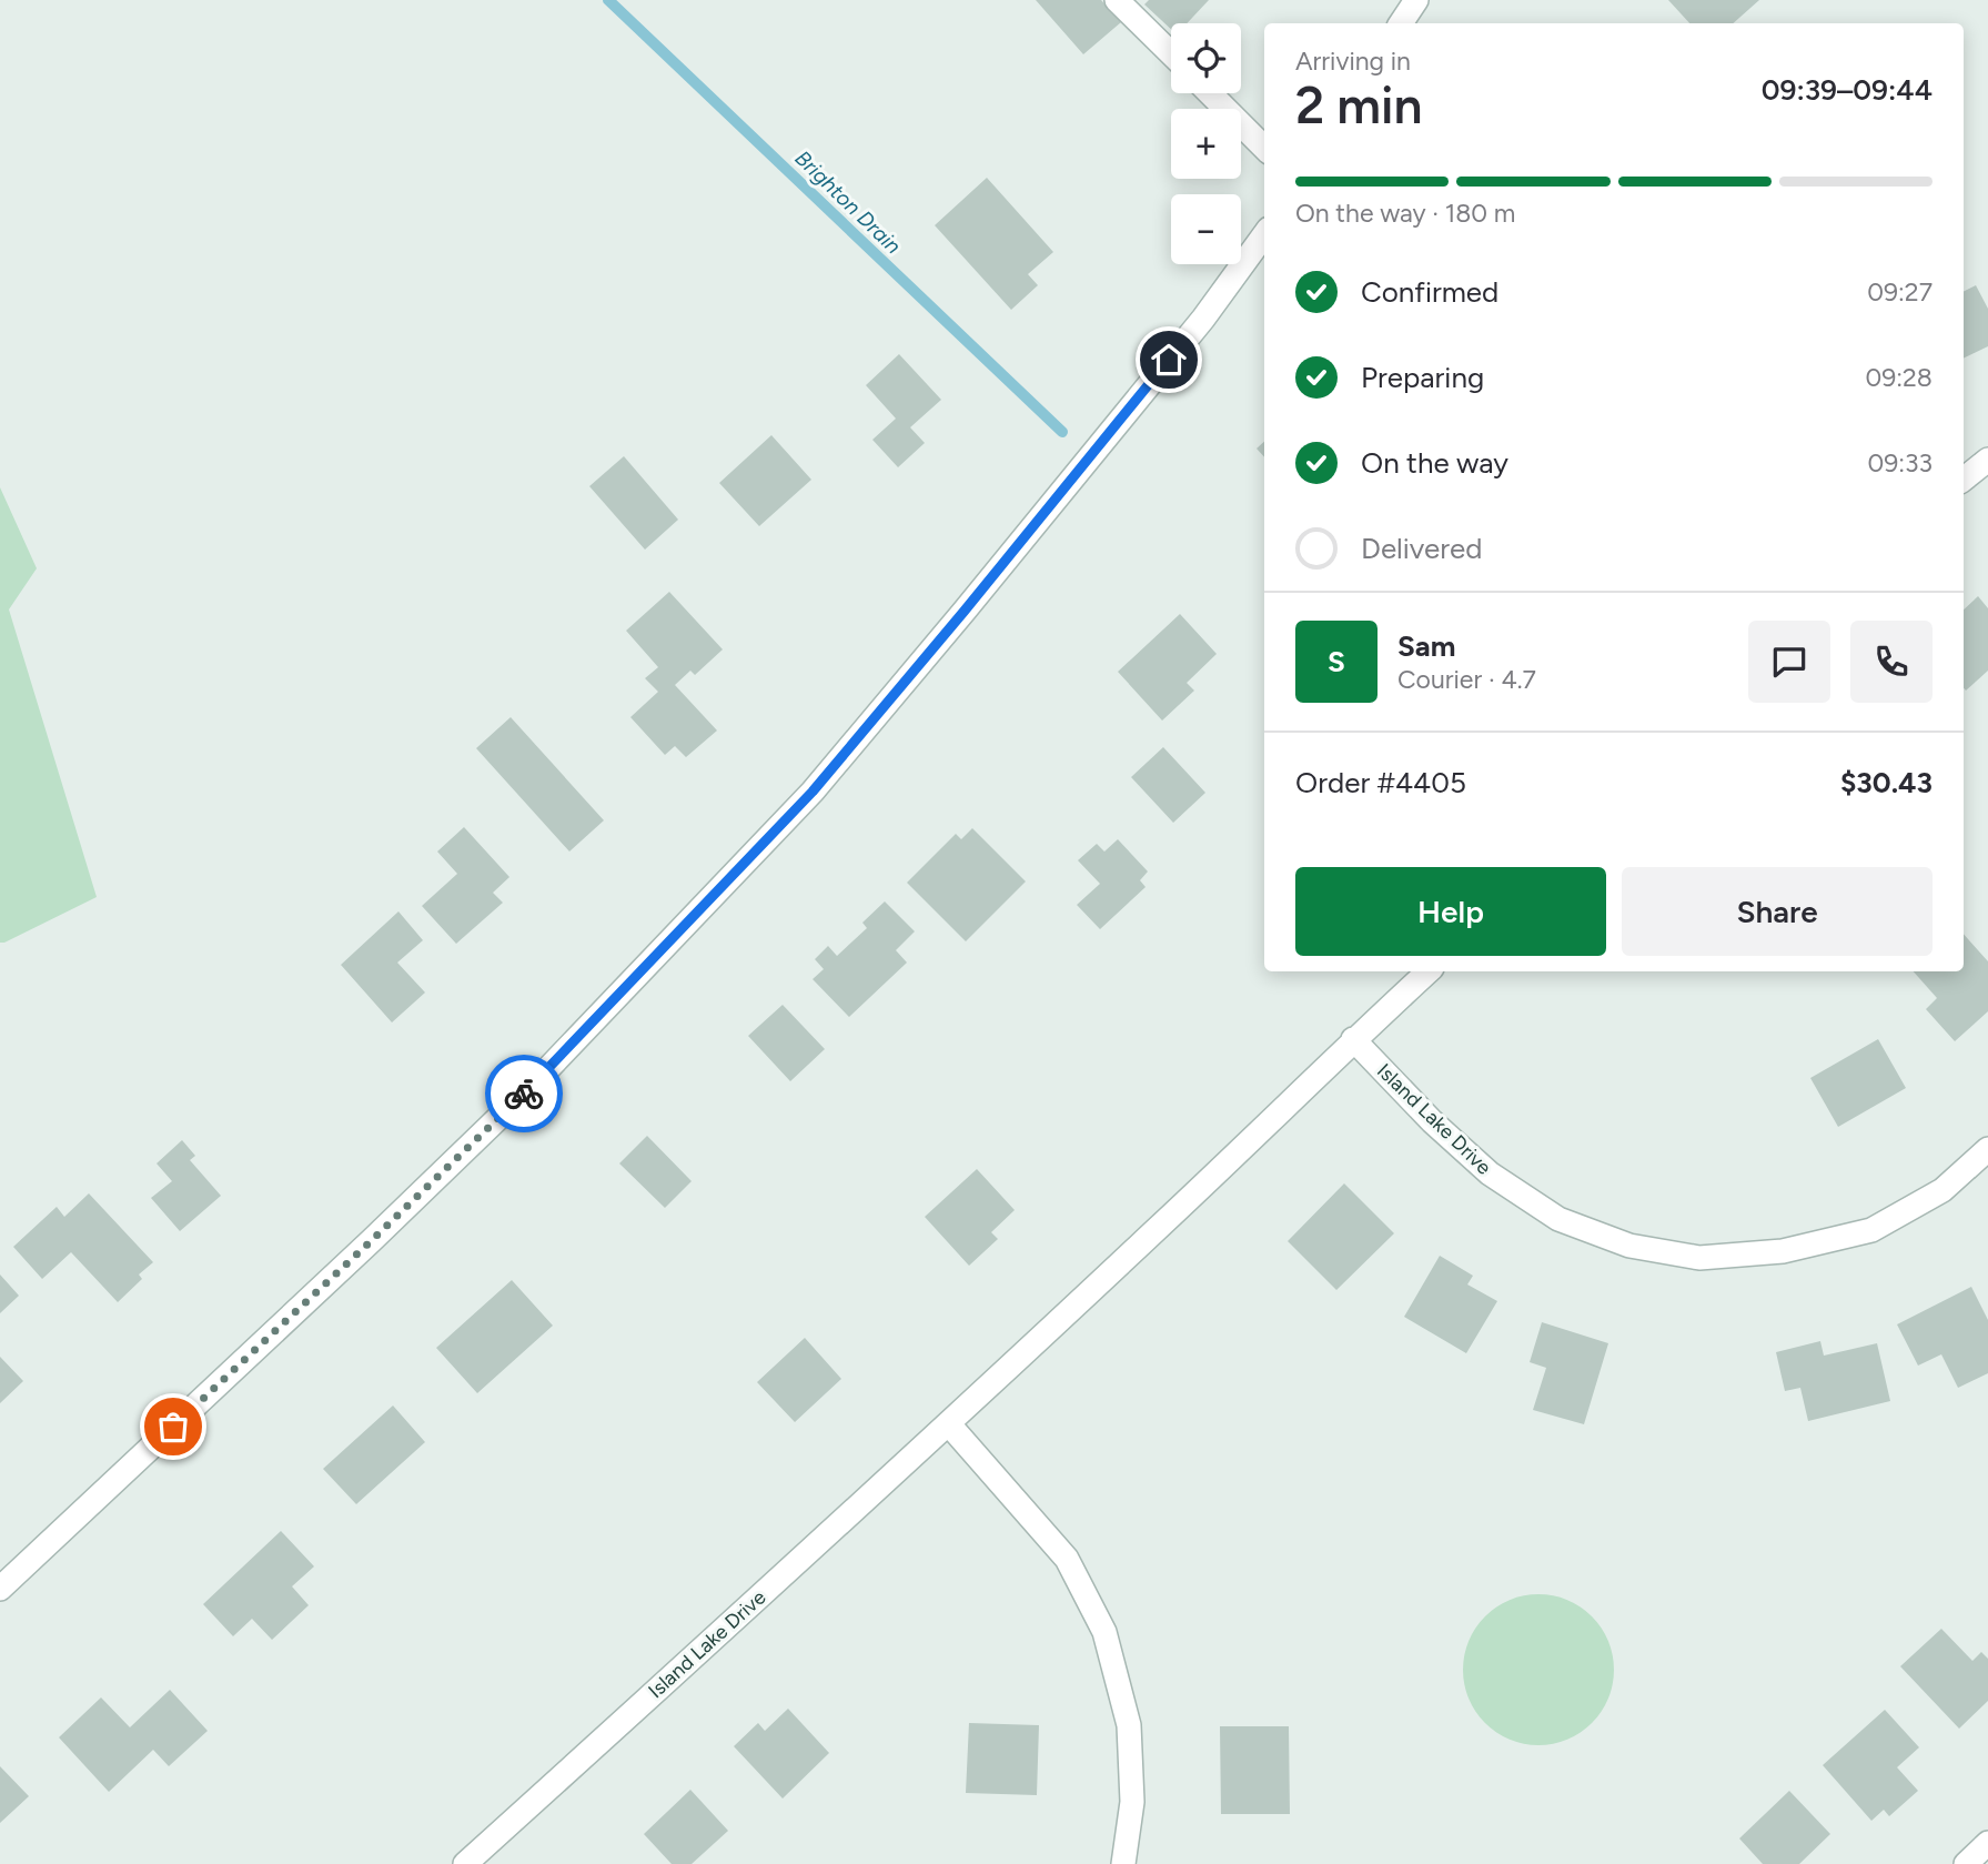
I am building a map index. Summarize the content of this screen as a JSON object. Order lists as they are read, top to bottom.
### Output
{
  "streets": {
    "street": ["Island Lake Drive"]
  },
  "water": ["Brighton Drain"],
  "page": {
    "map_buttons": ["+", "−"],
    "heading": ["2 min", "Arriving in", "09:39–09:44"],
    "panel": [
      "Sam",
      "Courier · 4.7",
      "Order #4405",
      "$30.43"
    ],
    "bar": "On the way · 180 m",
    "list": [
      ["Confirmed", "09:27"],
      ["Preparing", "09:28"],
      ["On the way", "09:33"],
      "Delivered"
    ],
    "round": "S",
    "buttons": ["Help", "Share"]
  }
}
